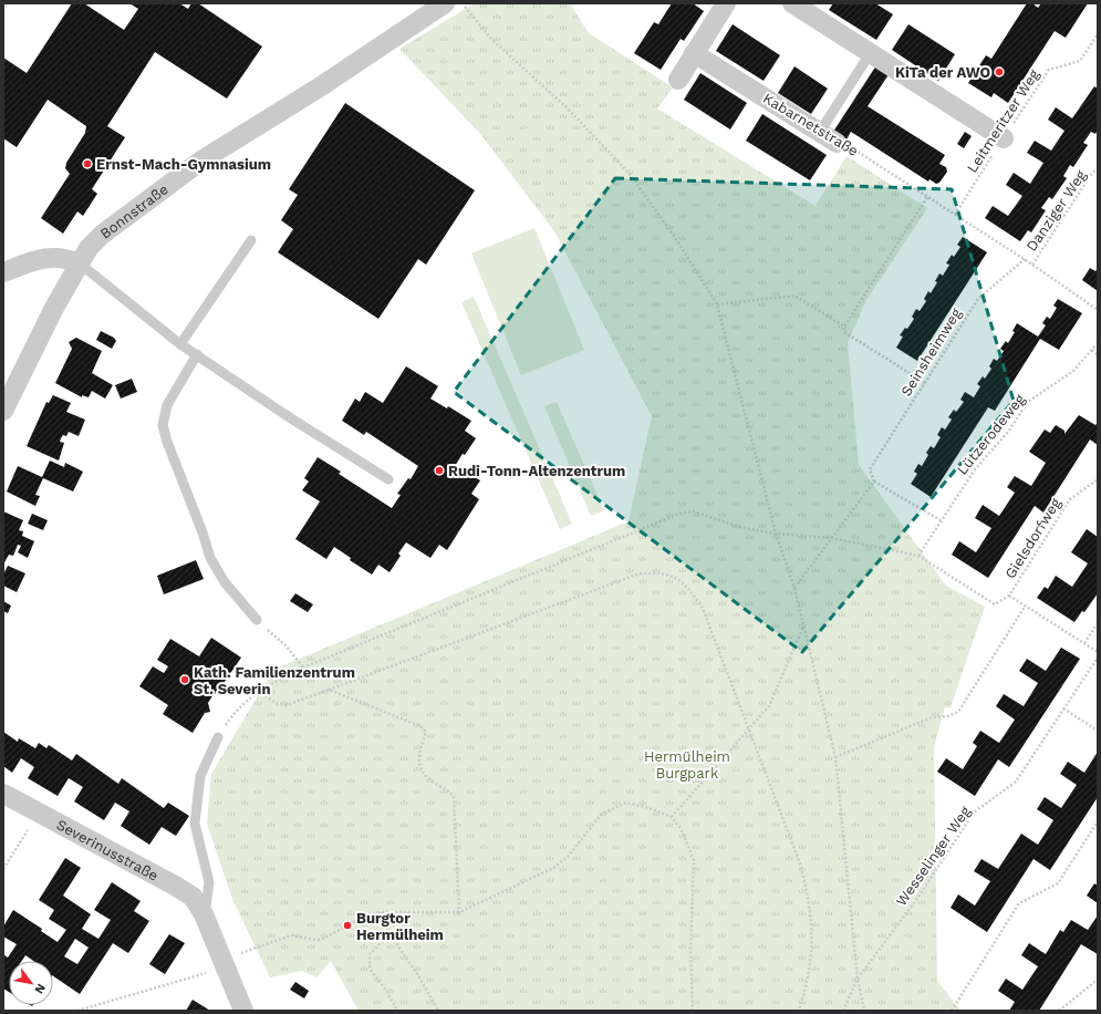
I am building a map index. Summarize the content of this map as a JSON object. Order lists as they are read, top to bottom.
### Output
{
  "streets": {
    "street": ["Kabarnetstraße", "Bonnstraße", "Severinusstraße"],
    "path": [
      "Leitmeritzer Weg",
      "Danziger Weg",
      "Seinsheimweg",
      "Lützerodeweg",
      "Gielsdorfweg",
      "Wesselinger Weg"
    ]
  },
  "crossings": [
    ["Leitmeritzer Weg", "Kabarnetstraße"],
    ["Kabarnetstraße", "Danziger Weg"],
    ["Kabarnetstraße", "Seinsheimweg"]
  ],
  "parks": ["Hermülheim Burgpark"],
  "places": [
    "KiTa der AWO",
    "Ernst-Mach-Gymnasium",
    "Rudi-Tonn-Altenzentrum",
    "Kath. Familienzentrum St. Severin",
    "Burgtor Hermülheim"
  ],
  "north": "bottom right"
}
